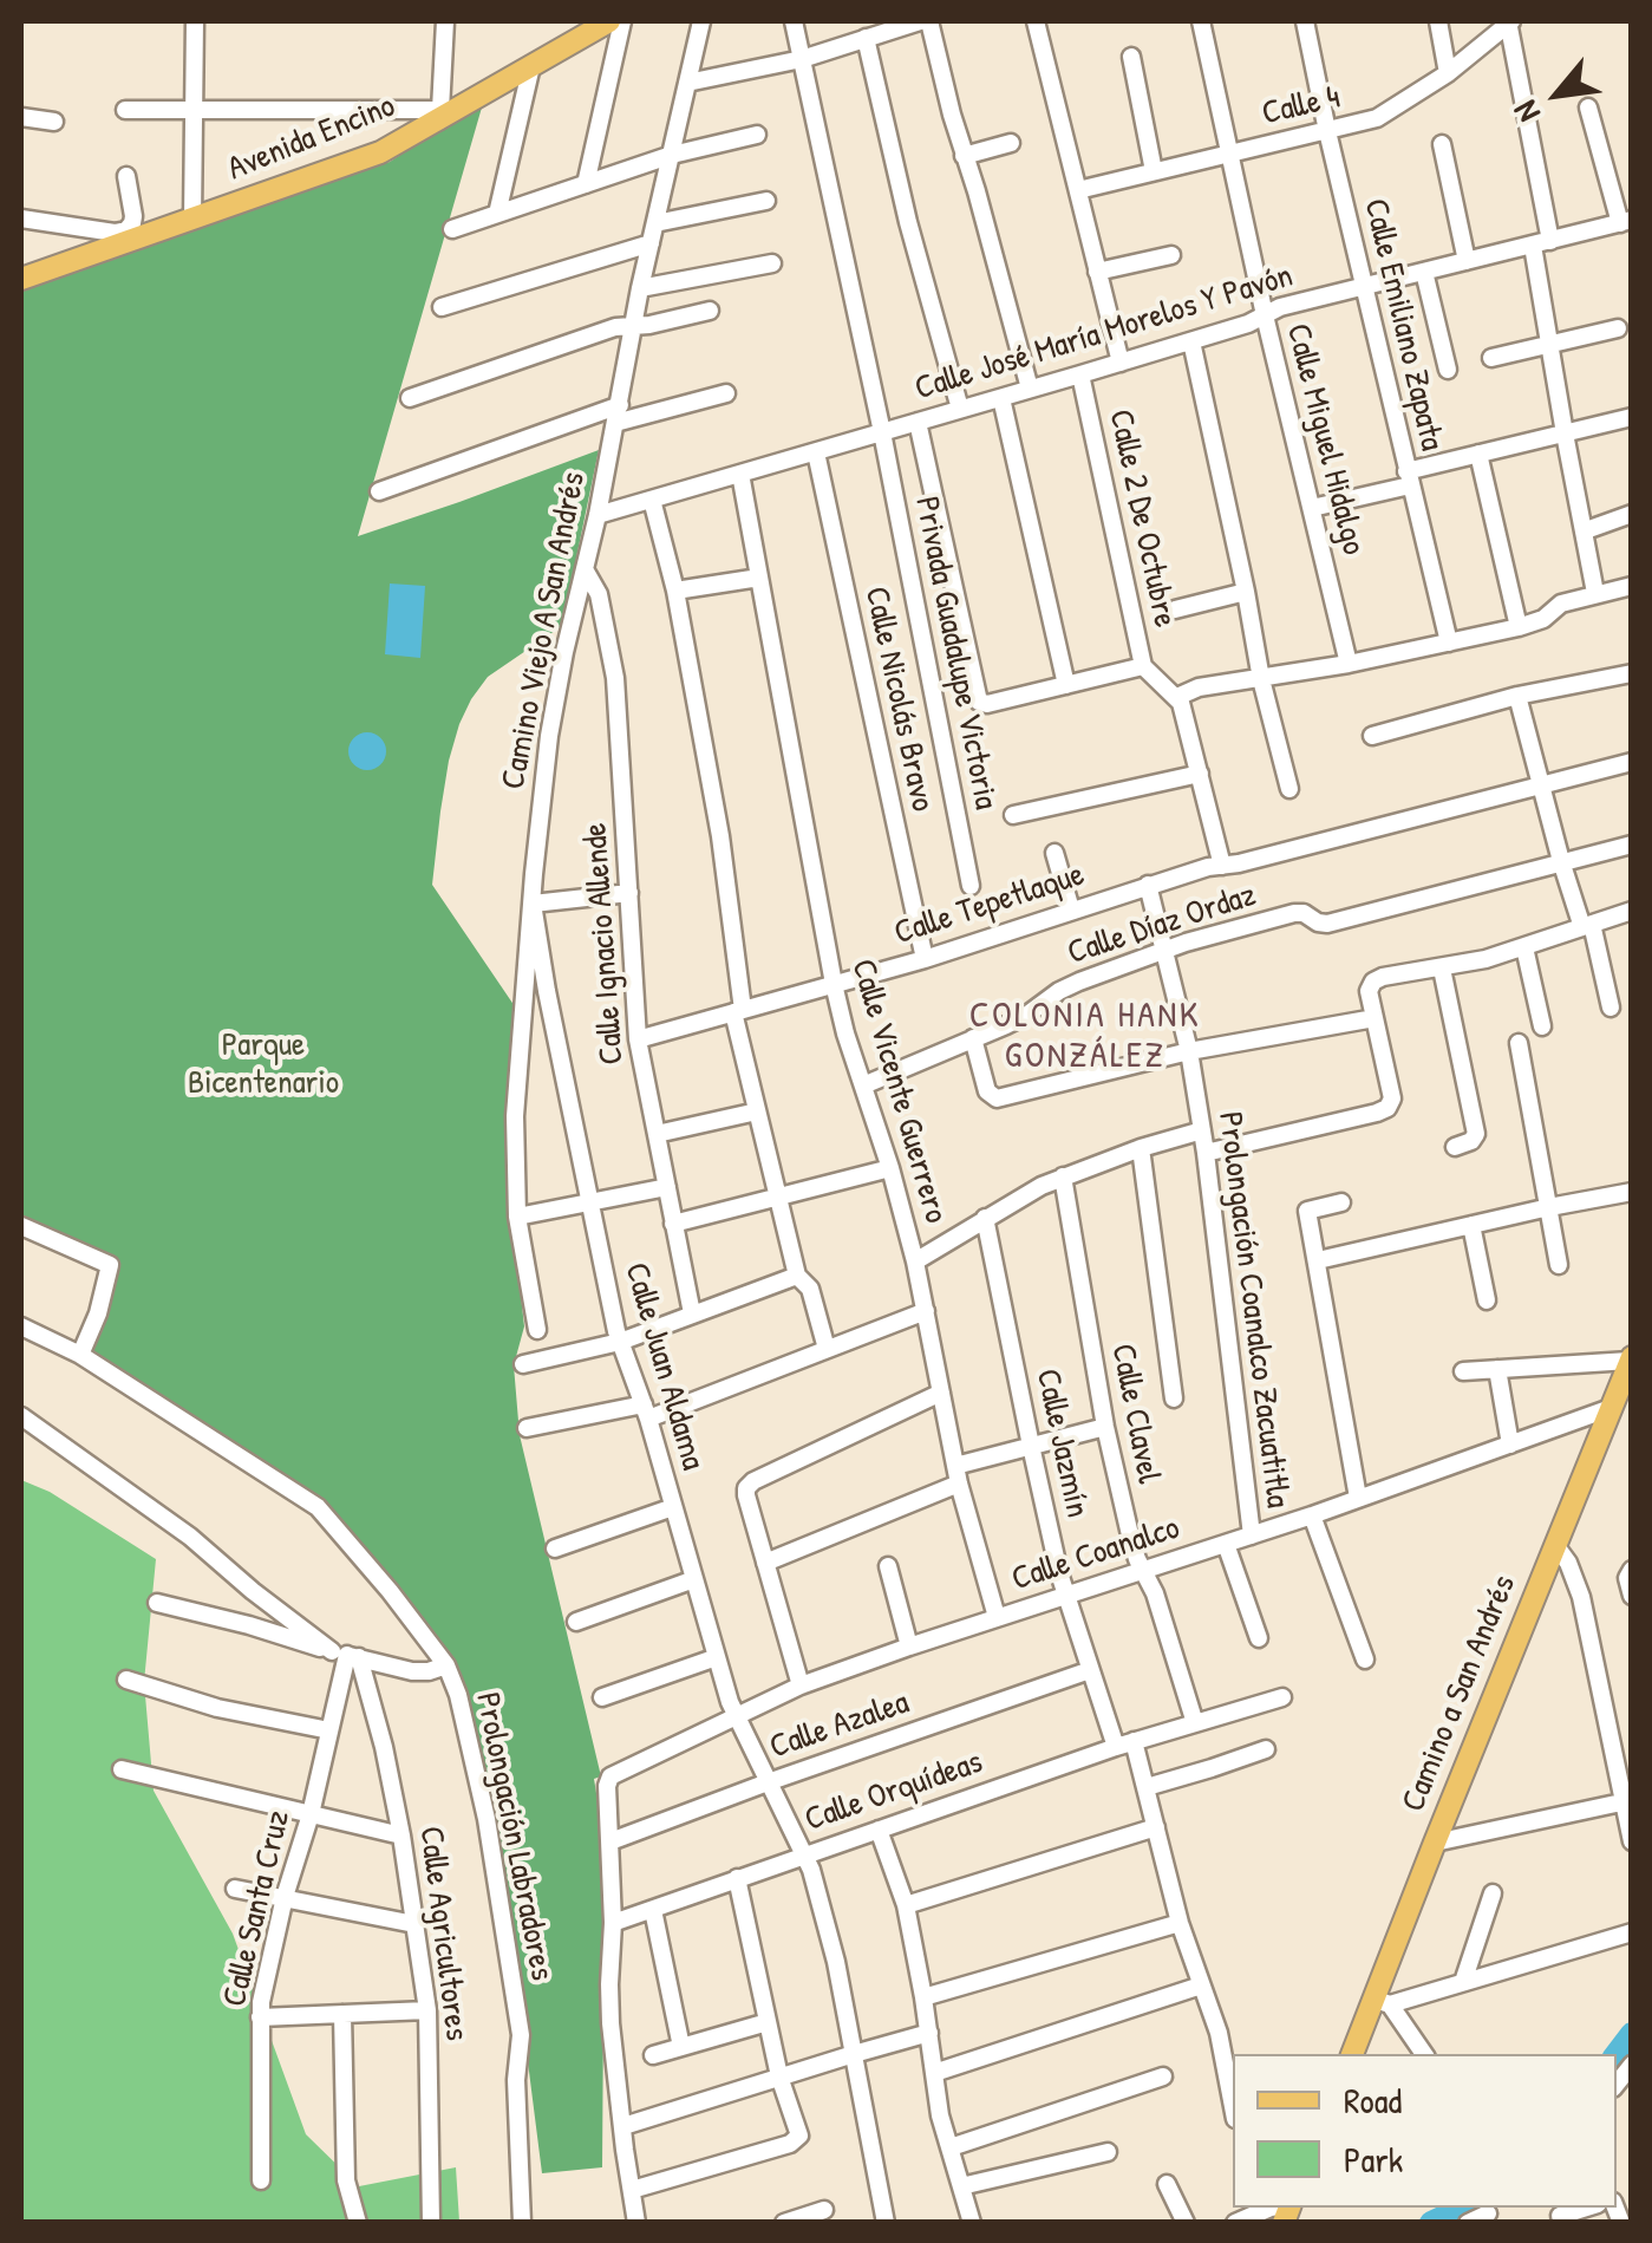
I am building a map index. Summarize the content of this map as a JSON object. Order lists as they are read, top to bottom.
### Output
{
  "streets": {
    "main road": ["Avenida Encino", "Camino a San Andrés"],
    "street": [
      "Calle 4",
      "Calle Emiliano Zapata",
      "Calle José María Morelos Y Pavón",
      "Calle Miguel Hidalgo",
      "Calle 2 De Octubre",
      "Camino Viejo A San Andrés",
      "Privada Guadalupe Victoria",
      "Calle Nicolás Bravo",
      "Calle Tepetlaque",
      "Calle Díaz Ordaz",
      "Calle Ignacio Allende",
      "Calle Vicente Guerrero",
      "Prolongación Coanalco Zacuatitla",
      "Calle Juan Aldama",
      "Calle Clavel",
      "Calle Jazmín",
      "Calle Coanalco",
      "Calle Azalea",
      "Calle Orquídeas",
      "Prolongación Labradores",
      "Calle Santa Cruz",
      "Calle Agricultores"
    ]
  },
  "crossings": [
    ["Calle 4", "Calle Emiliano Zapata"],
    ["Calle 4", "Calle Miguel Hidalgo"],
    ["Calle Emiliano Zapata", "Calle José María Morelos Y Pavón"],
    ["Calle José María Morelos Y Pavón", "Calle Miguel Hidalgo"],
    ["Calle José María Morelos Y Pavón", "Calle 2 De Octubre"],
    ["Calle José María Morelos Y Pavón", "Camino Viejo A San Andrés"],
    ["Calle José María Morelos Y Pavón", "Privada Guadalupe Victoria"],
    ["Calle José María Morelos Y Pavón", "Calle Nicolás Bravo"],
    ["Calle José María Morelos Y Pavón", "Calle Vicente Guerrero"],
    ["Camino Viejo A San Andrés", "Calle Ignacio Allende"],
    ["Camino Viejo A San Andrés", "Calle Juan Aldama"],
    ["Calle Nicolás Bravo", "Calle Tepetlaque"],
    ["Calle Tepetlaque", "Calle Ignacio Allende"],
    ["Calle Tepetlaque", "Calle Vicente Guerrero"],
    ["Calle Tepetlaque", "Prolongación Coanalco Zacuatitla"],
    ["Calle Díaz Ordaz", "Calle Vicente Guerrero"],
    ["Calle Díaz Ordaz", "Prolongación Coanalco Zacuatitla"],
    ["Calle Vicente Guerrero", "Calle Coanalco"],
    ["Prolongación Coanalco Zacuatitla", "Calle Coanalco"],
    ["Calle Juan Aldama", "Calle Coanalco"],
    ["Calle Juan Aldama", "Calle Azalea"],
    ["Calle Juan Aldama", "Calle Orquídeas"],
    ["Calle Clavel", "Calle Coanalco"],
    ["Calle Clavel", "Calle Orquídeas"],
    ["Calle Jazmín", "Calle Coanalco"],
    ["Calle Jazmín", "Calle Azalea"],
    ["Calle Jazmín", "Calle Orquídeas"],
    ["Calle Coanalco", "Camino a San Andrés"],
    ["Calle Coanalco", "Calle Azalea"],
    ["Calle Santa Cruz", "Calle Agricultores"]
  ],
  "districts": ["COLONIA HANK GONZÁLEZ"],
  "parks": ["Parque Bicentenario"],
  "legend": ["Road", "Park"],
  "north": "bottom left"
}
